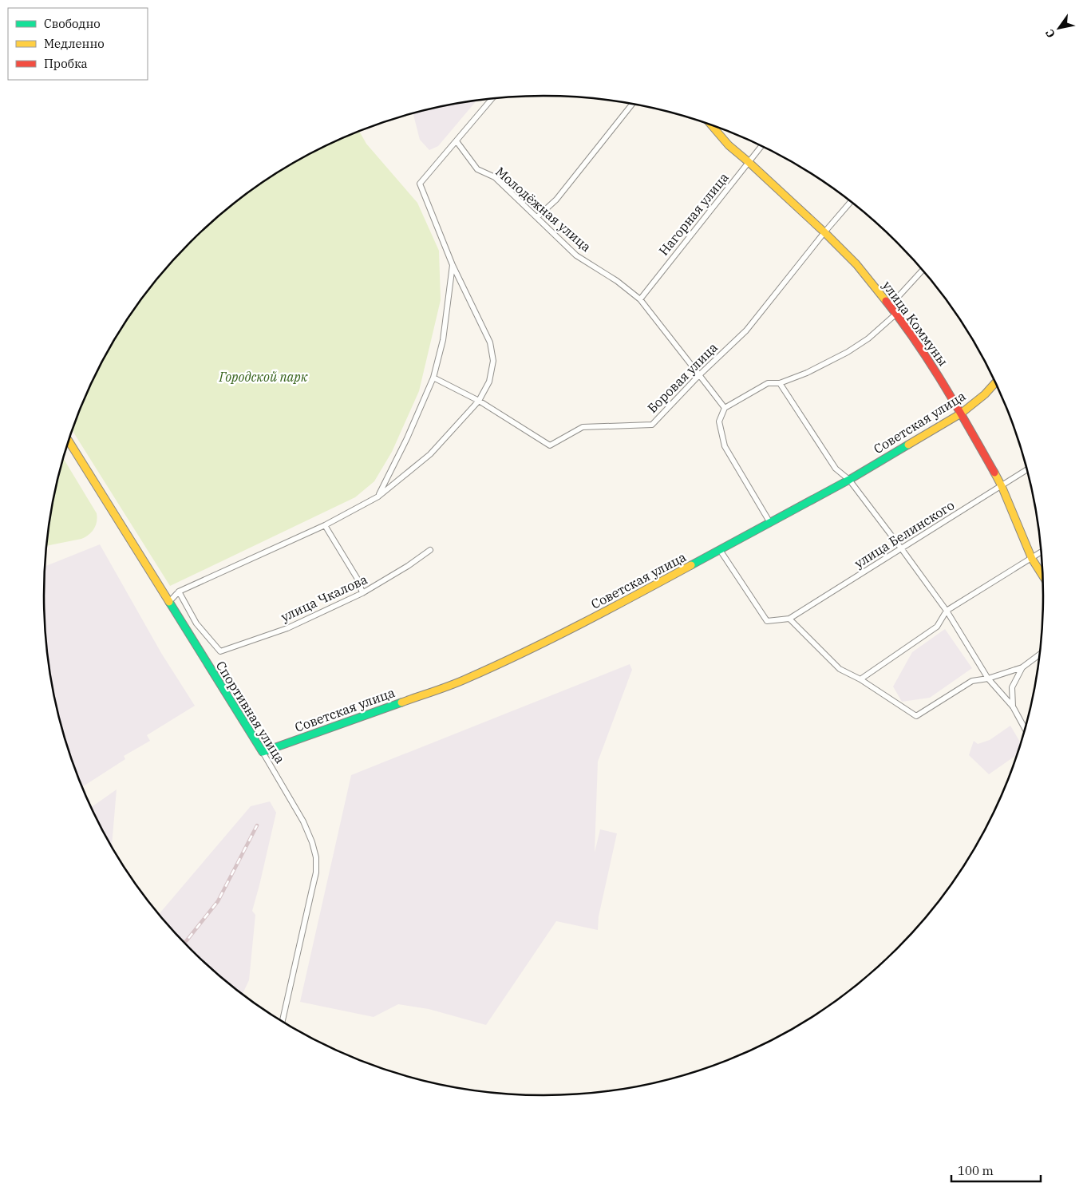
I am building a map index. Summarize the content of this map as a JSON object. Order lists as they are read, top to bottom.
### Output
{
  "streets": {
    "street": [
      "Молодёжная улица",
      "Нагорная улица",
      "улица Коммуны",
      "Боровая улица",
      "Советская улица",
      "улица Белинского",
      "улица Чкалова",
      "Спортивная улица"
    ]
  },
  "crossings": [
    ["Молодёжная улица", "Нагорная улица"],
    ["Молодёжная улица", "Боровая улица"],
    ["Нагорная улица", "улица Коммуны"],
    ["улица Коммуны", "Боровая улица"],
    ["улица Коммуны", "Советская улица"],
    ["улица Коммуны", "улица Белинского"],
    ["Советская улица", "Спортивная улица"]
  ],
  "parks": ["Городской парк"],
  "legend": ["Свободно", "Медленно", "Пробка"],
  "scale_bar": "100 m",
  "north": "bottom left"
}
